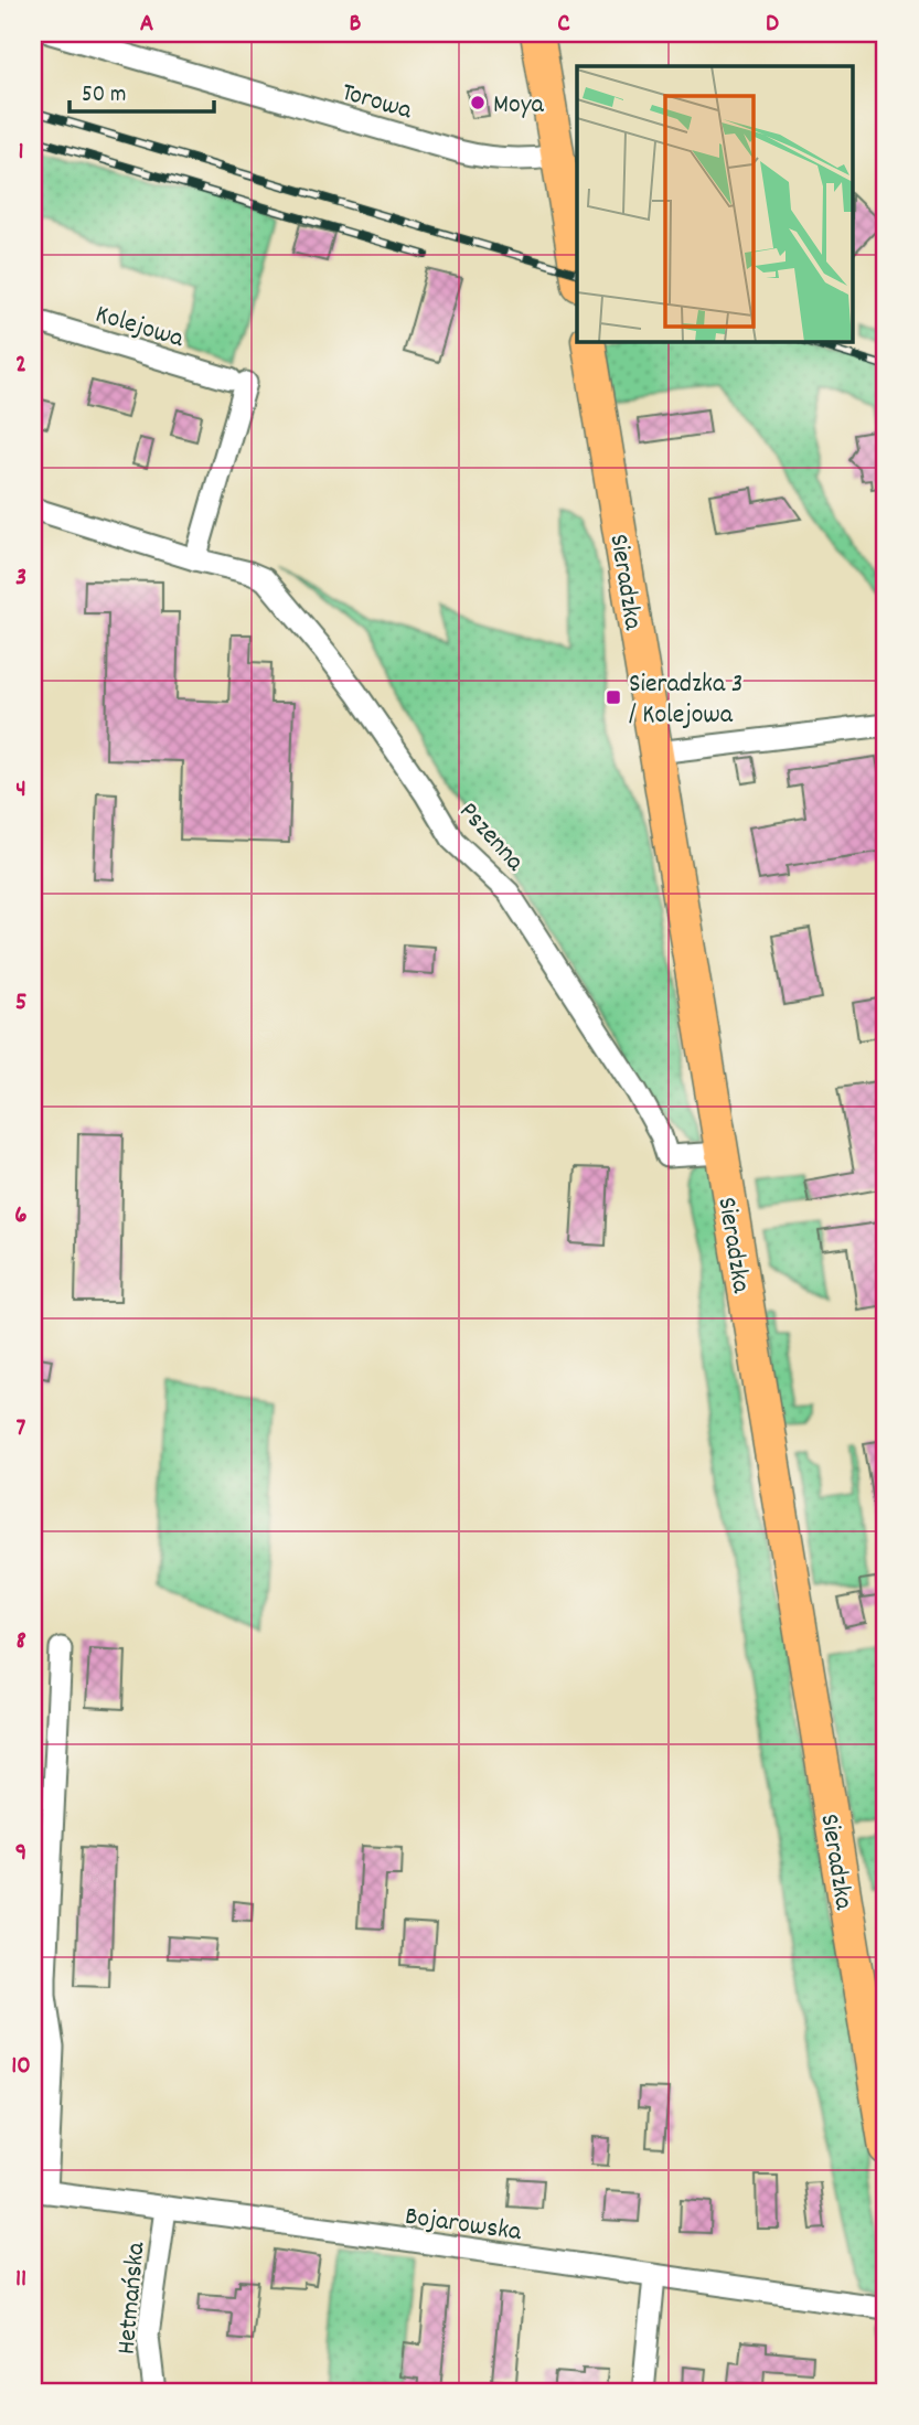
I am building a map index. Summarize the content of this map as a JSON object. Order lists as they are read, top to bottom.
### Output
{
  "streets": {
    "main road": ["Sieradzka"],
    "street": [
      "Torowa",
      "Kolejowa",
      "Pszenna",
      "Bojarowska",
      "Hetmańska"
    ]
  },
  "crossings": [
    ["Kolejowa", "Pszenna"],
    ["Sieradzka", "Pszenna"],
    ["Bojarowska", "Hetmańska"]
  ],
  "places": {
    "other": ["Moya"],
    "transit": ["Sieradzka 3 / Kolejowa"]
  },
  "scale_bar": "50 m",
  "grid": {
    "columns": [
      "A",
      "B",
      "C",
      "D"
    ],
    "rows": [
      "1",
      "2",
      "3",
      "4",
      "5",
      "6",
      "7",
      "8",
      "9",
      "10",
      "11"
    ]
  }
}
